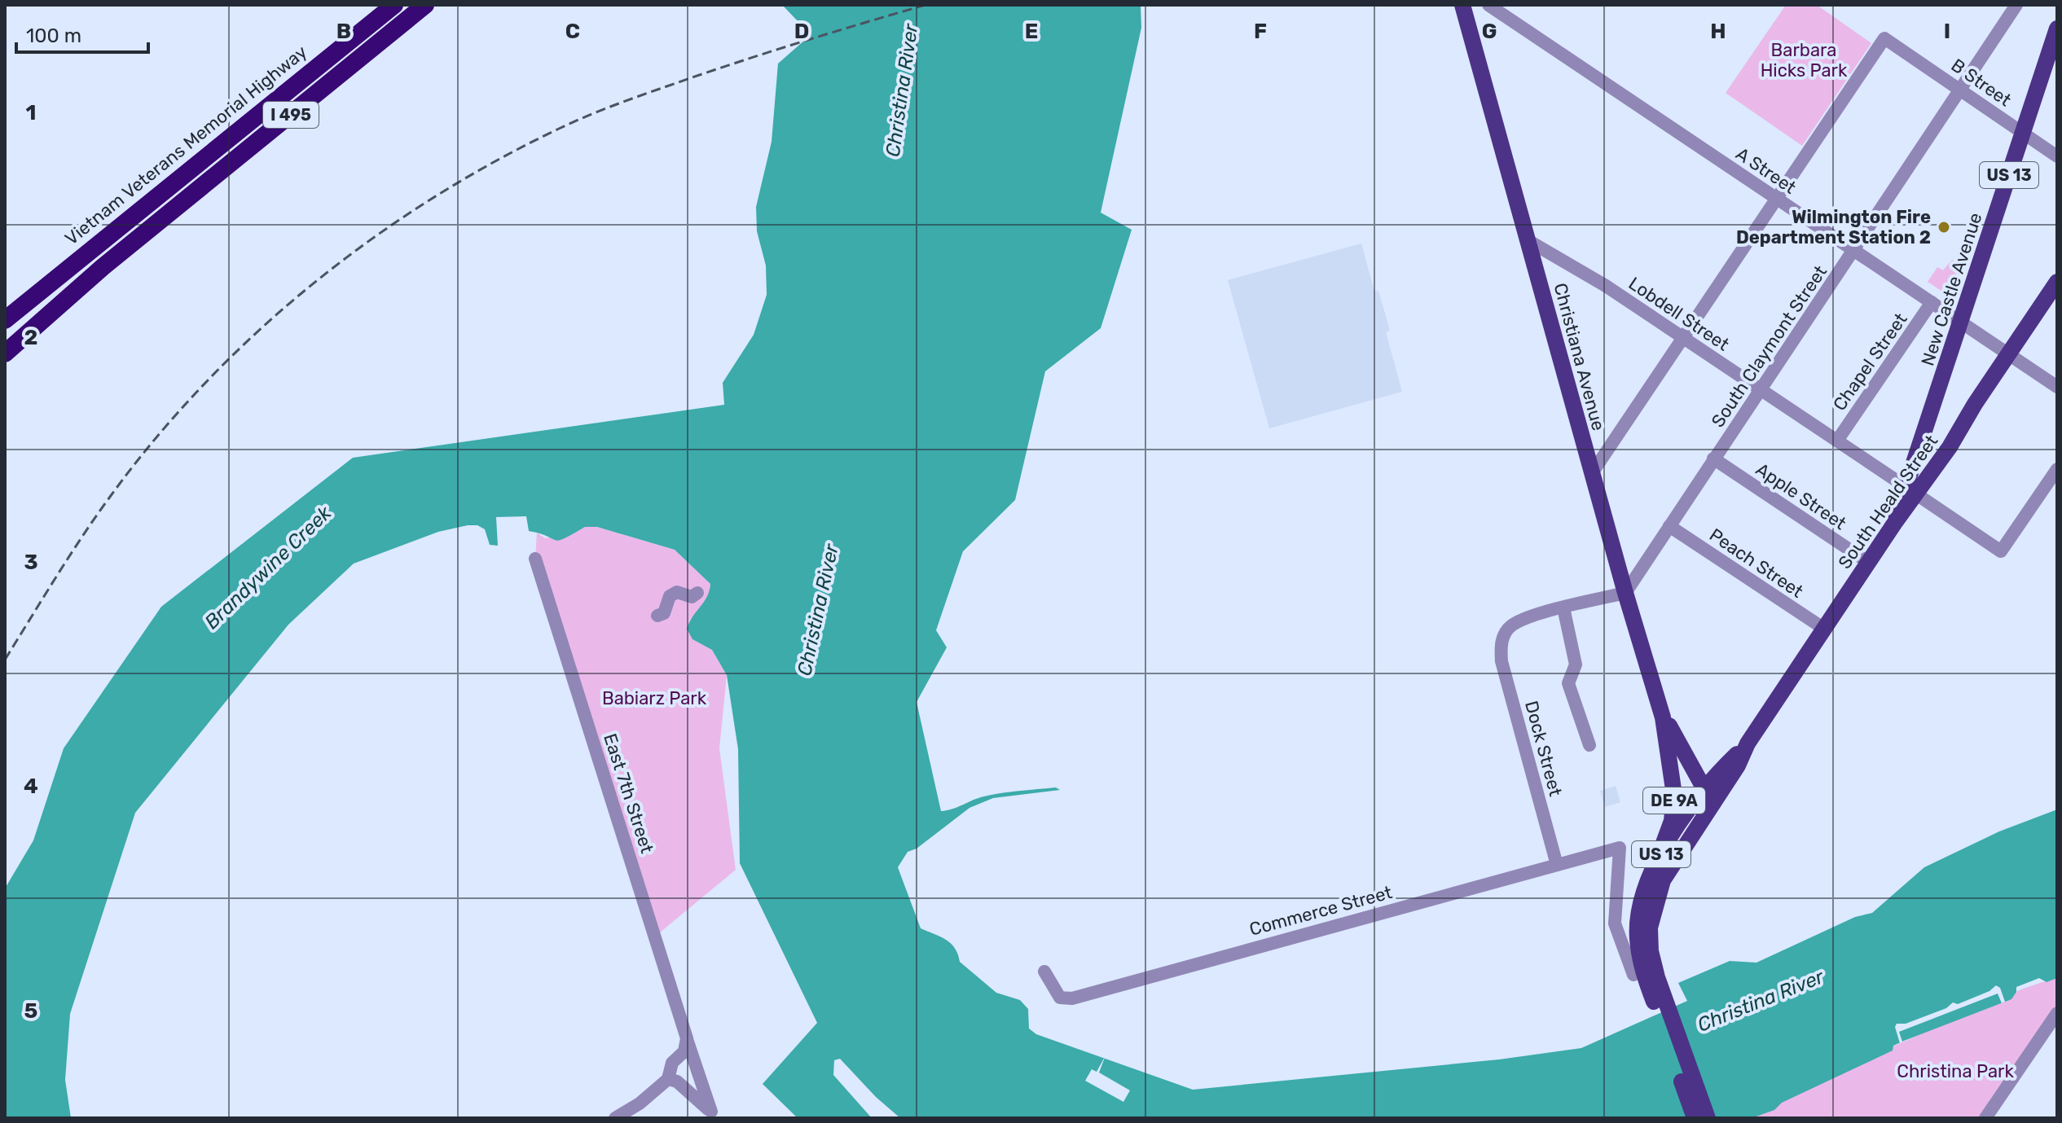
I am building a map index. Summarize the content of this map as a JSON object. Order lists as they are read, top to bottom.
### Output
{
  "streets": {
    "highway": ["I 495", "Vietnam Veterans Memorial Highway"],
    "main road": [
      "US 13",
      "New Castle Avenue",
      "Christiana Avenue",
      "South Heald Street",
      "DE 9A"
    ],
    "street": [
      "B Street",
      "A Street",
      "Lobdell Street",
      "South Claymont Street",
      "Chapel Street",
      "Apple Street",
      "Peach Street",
      "Dock Street",
      "East 7th Street",
      "Commerce Street"
    ]
  },
  "crossings": [
    ["B Street", "A Street"],
    ["B Street", "New Castle Avenue"],
    ["B Street", "South Claymont Street"],
    ["A Street", "New Castle Avenue"],
    ["A Street", "South Claymont Street"],
    ["A Street", "Chapel Street"],
    ["A Street", "South Heald Street"],
    ["US 13", "South Heald Street"],
    ["New Castle Avenue", "Lobdell Street"],
    ["New Castle Avenue", "South Heald Street"],
    ["Lobdell Street", "South Claymont Street"],
    ["Lobdell Street", "Christiana Avenue"],
    ["Lobdell Street", "Chapel Street"],
    ["Lobdell Street", "South Heald Street"],
    ["South Claymont Street", "Christiana Avenue"],
    ["South Claymont Street", "Apple Street"],
    ["South Claymont Street", "Peach Street"],
    ["Christiana Avenue", "South Heald Street"],
    ["Christiana Avenue", "DE 9A"],
    ["Apple Street", "South Heald Street"],
    ["South Heald Street", "Peach Street"],
    ["South Heald Street", "DE 9A"],
    ["Dock Street", "Commerce Street"]
  ],
  "water": ["Christina River", "Brandywine Creek"],
  "parks": ["Barbara Hicks Park", "Babiarz Park", "Christina Park"],
  "places": ["Wilmington Fire Department Station 2"],
  "scale_bar": "100 m",
  "grid": {
    "columns": [
      "B",
      "C",
      "D",
      "E",
      "F",
      "G",
      "H",
      "I"
    ],
    "rows": [
      "1",
      "2",
      "3",
      "4",
      "5"
    ]
  }
}
